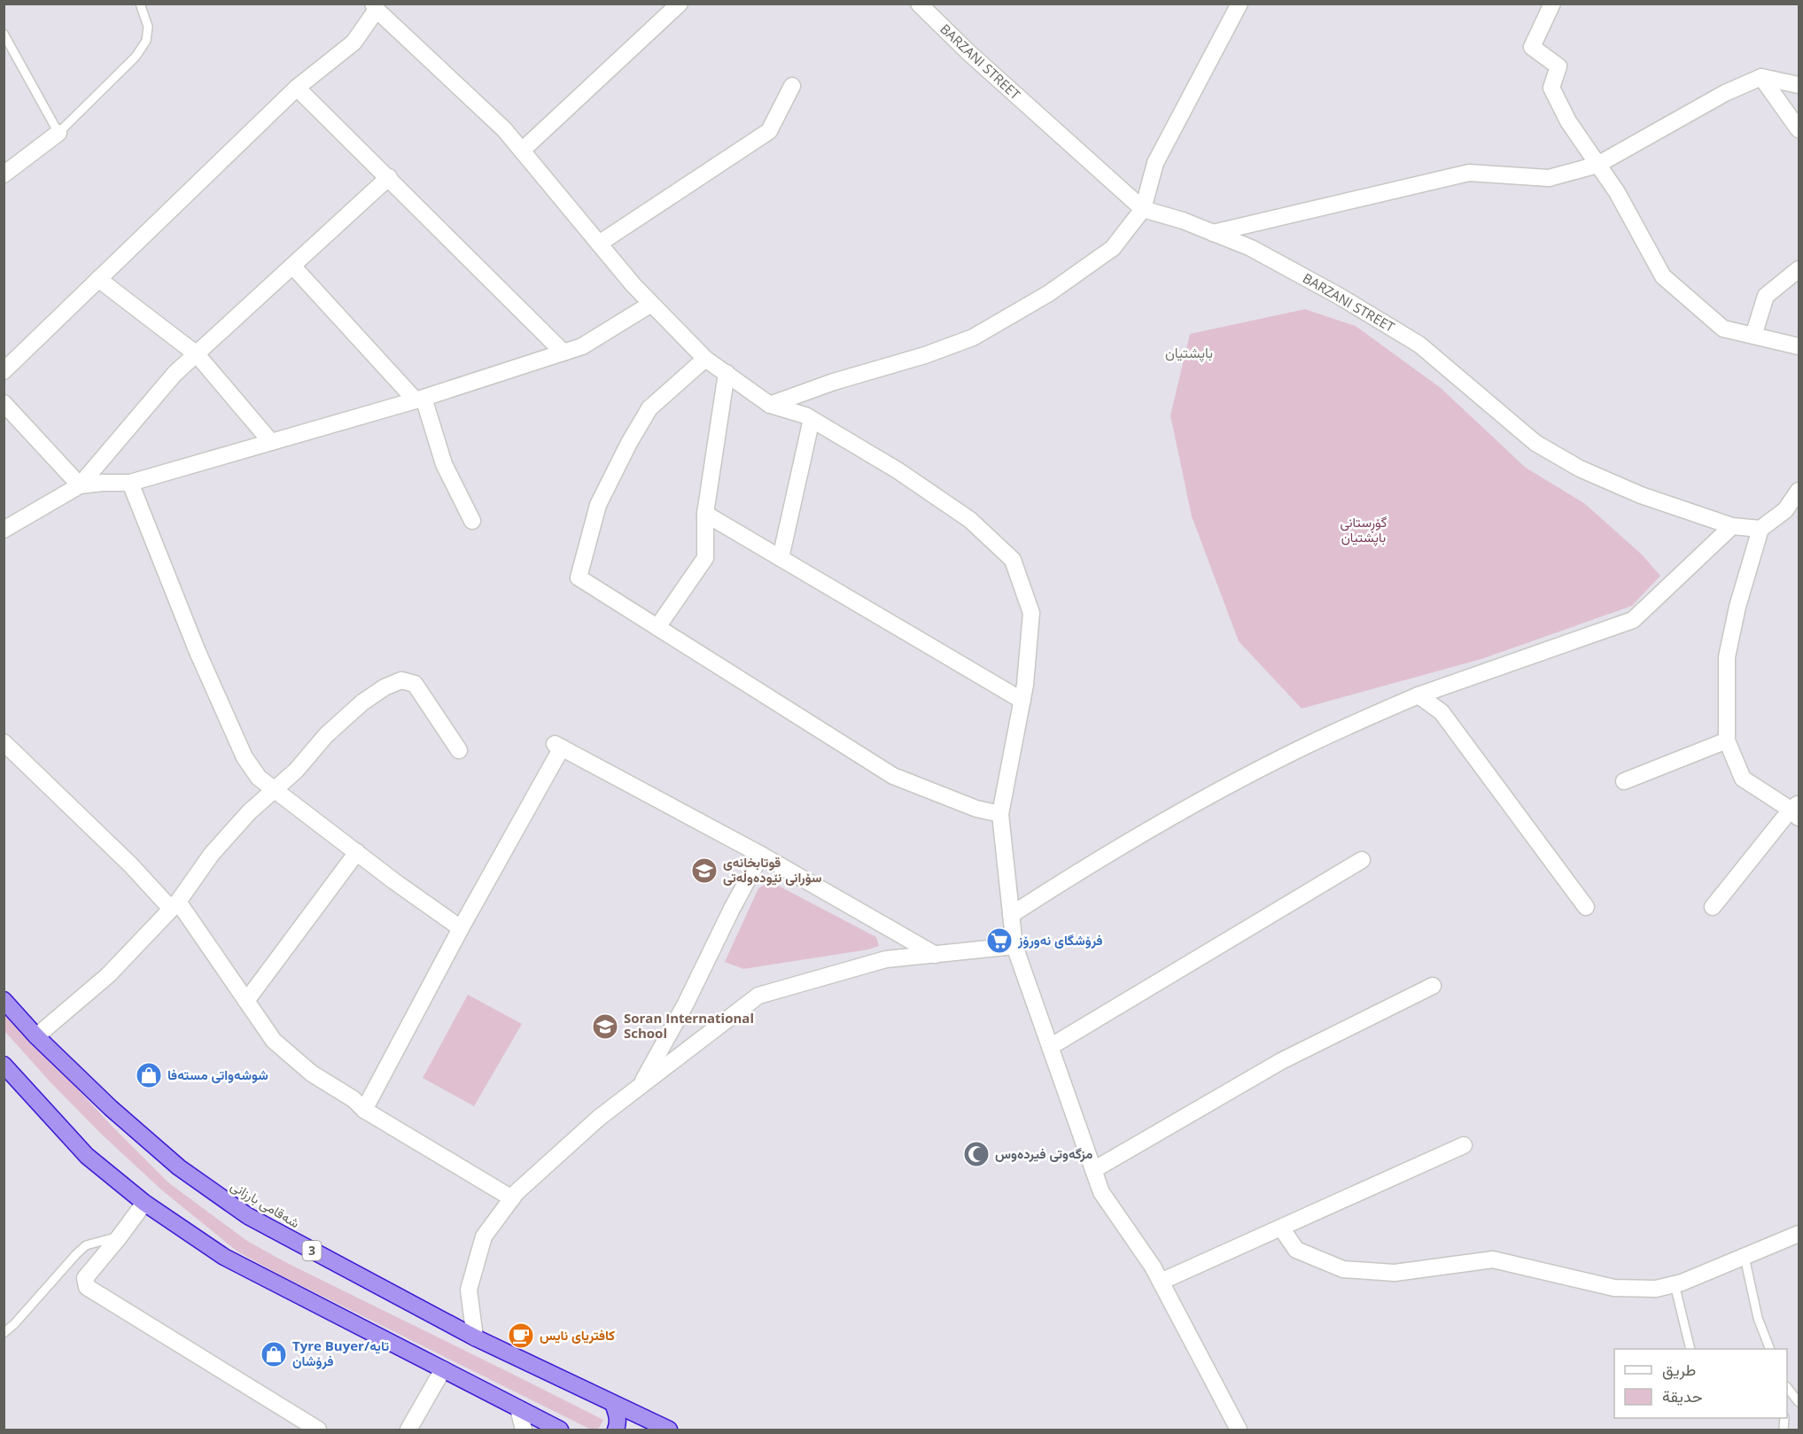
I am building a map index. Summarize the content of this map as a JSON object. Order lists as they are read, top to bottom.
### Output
{
  "streets": {
    "highway": ["شەقامی بارزانی", "3"],
    "street": ["BARZANI STREET"]
  },
  "districts": ["باپشتیان"],
  "parks": ["گۆڕستانی باپشتیان"],
  "places": {
    "school or university": ["قوتابخانەی سۆرانی نێودەوڵەتی", "Soran International School"],
    "supermarket": ["فرۆشگای نەورۆز"],
    "shop": ["شوشەواتی مستەفا", "Tyre Buyer/تایە فرۆشان"],
    "mosque": ["مزگەوتی فیردەوس"],
    "cafe": ["کافتریای نایس"]
  },
  "legend": ["طريق", "حديقة"]
}
